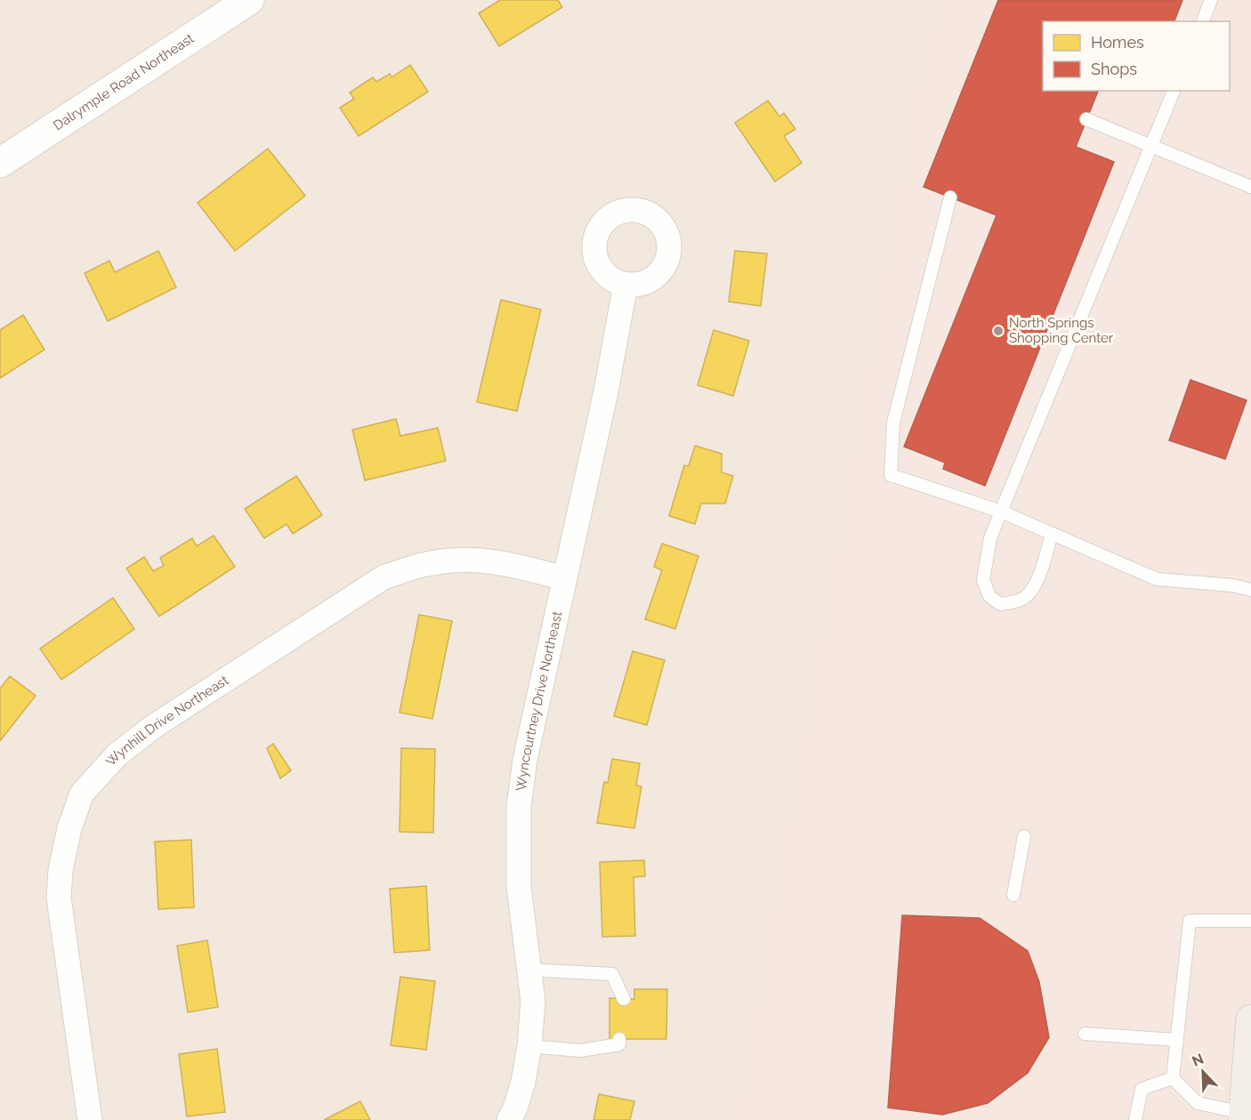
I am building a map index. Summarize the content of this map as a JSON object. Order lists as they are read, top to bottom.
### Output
{
  "streets": {
    "street": ["Dalrymple Road Northeast", "Wyncourtney Drive Northeast", "Wynhill Drive Northeast"]
  },
  "crossings": [
    ["Wyncourtney Drive Northeast", "Wynhill Drive Northeast"]
  ],
  "places": ["North Springs Shopping Center"],
  "legend": ["Homes", "Shops"],
  "north": "top left"
}
